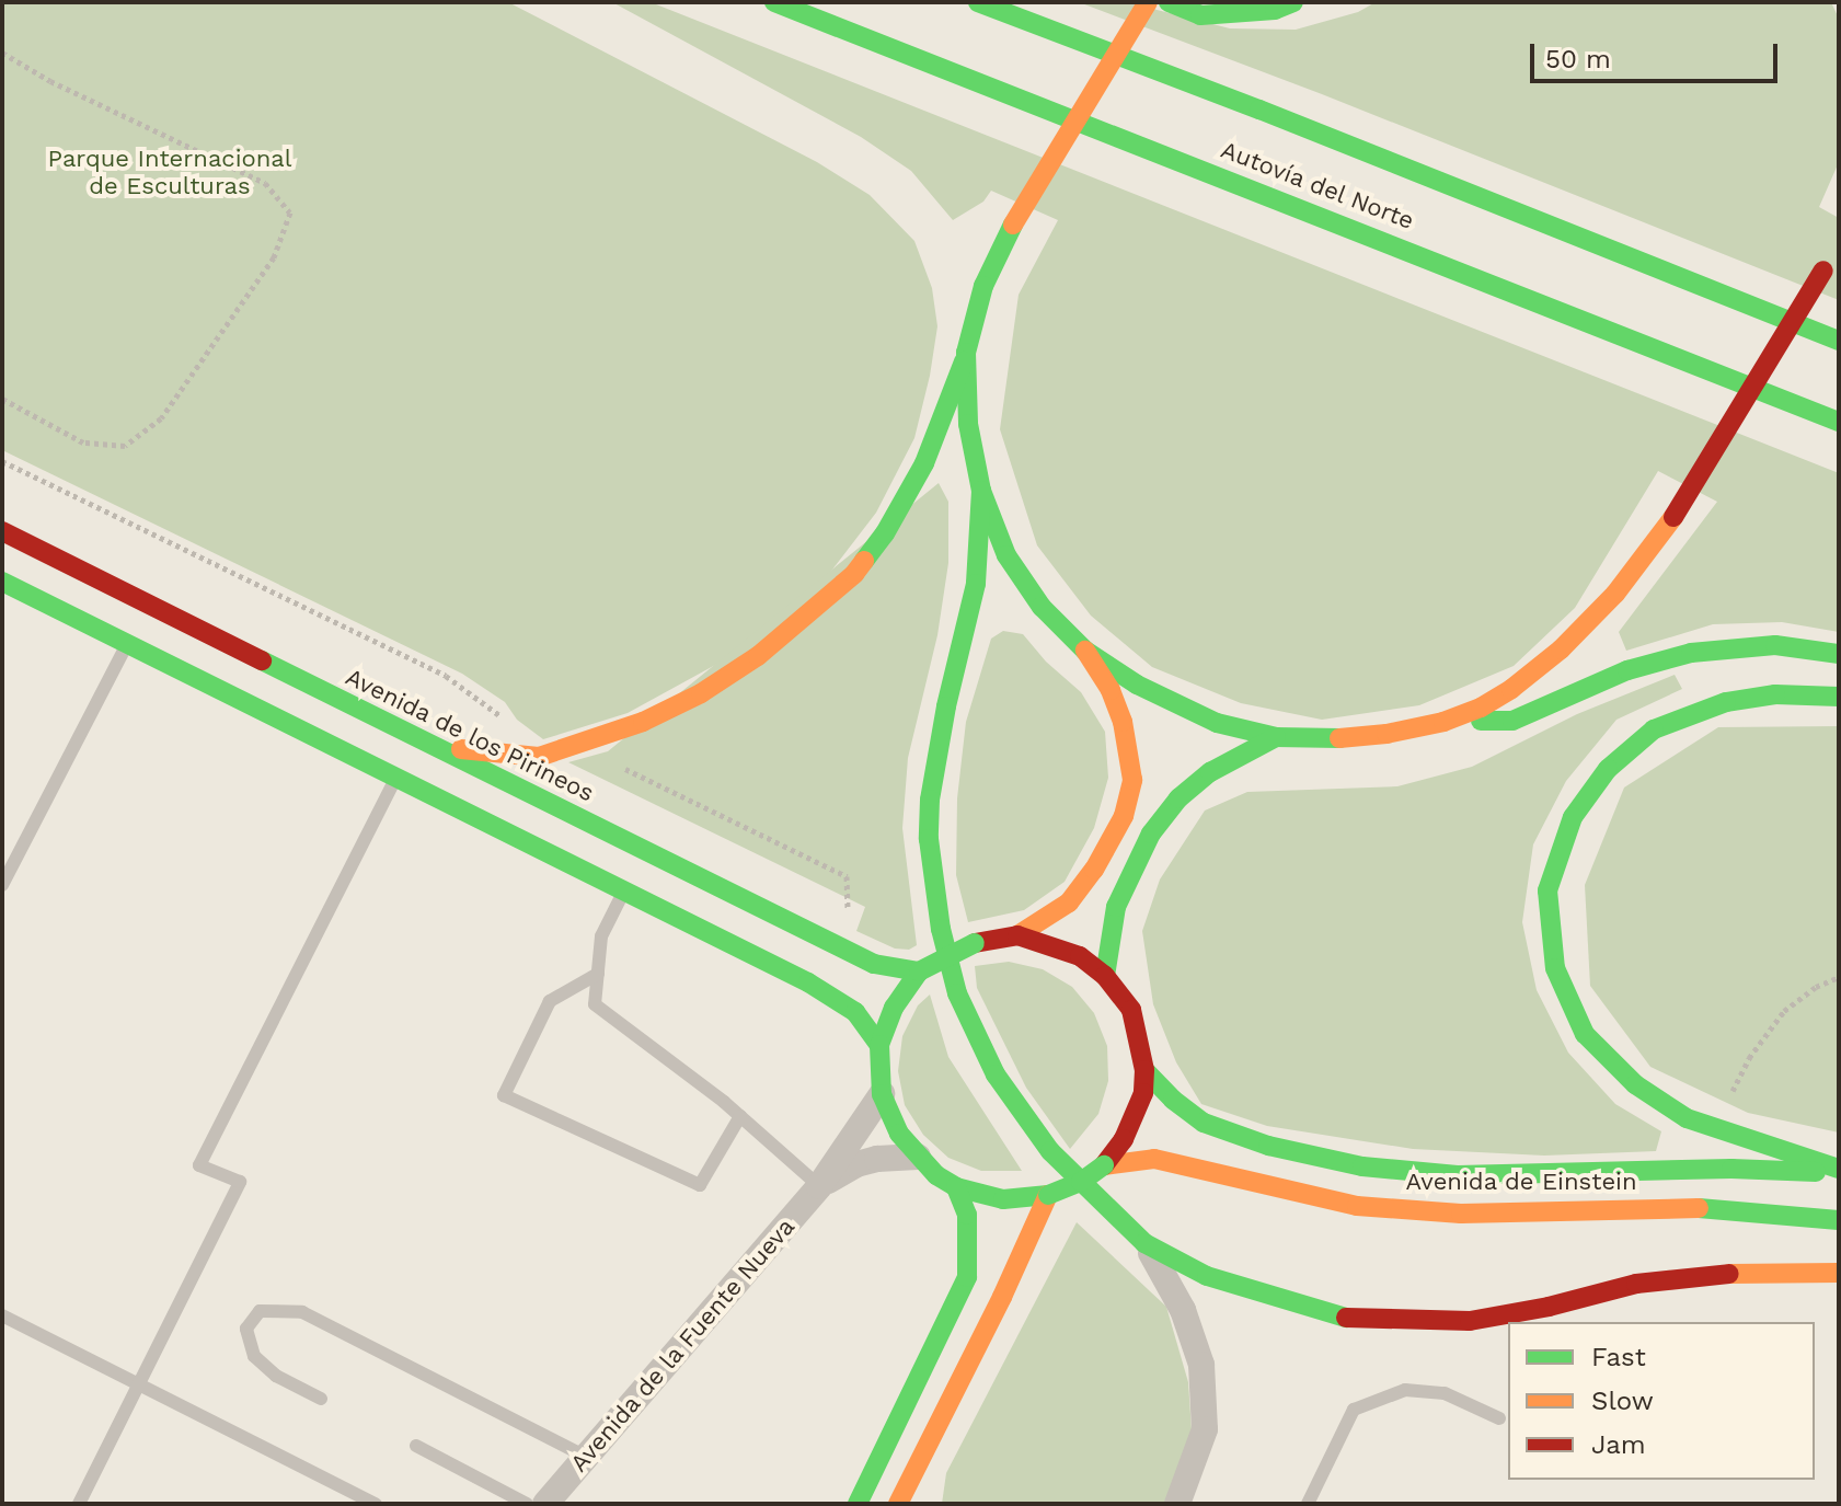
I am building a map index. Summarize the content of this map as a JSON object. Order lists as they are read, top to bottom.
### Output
{
  "streets": {
    "main road": ["Autovía del Norte", "Avenida de los Pirineos", "Avenida de Einstein"],
    "street": ["Avenida de la Fuente Nueva"]
  },
  "crossings": [
    ["Avenida de los Pirineos", "Avenida de Einstein"],
    ["Avenida de los Pirineos", "Avenida de la Fuente Nueva"],
    ["Avenida de Einstein", "Avenida de la Fuente Nueva"]
  ],
  "parks": ["Parque Internacional de Esculturas"],
  "legend": ["Fast", "Slow", "Jam"],
  "scale_bar": "50 m"
}
